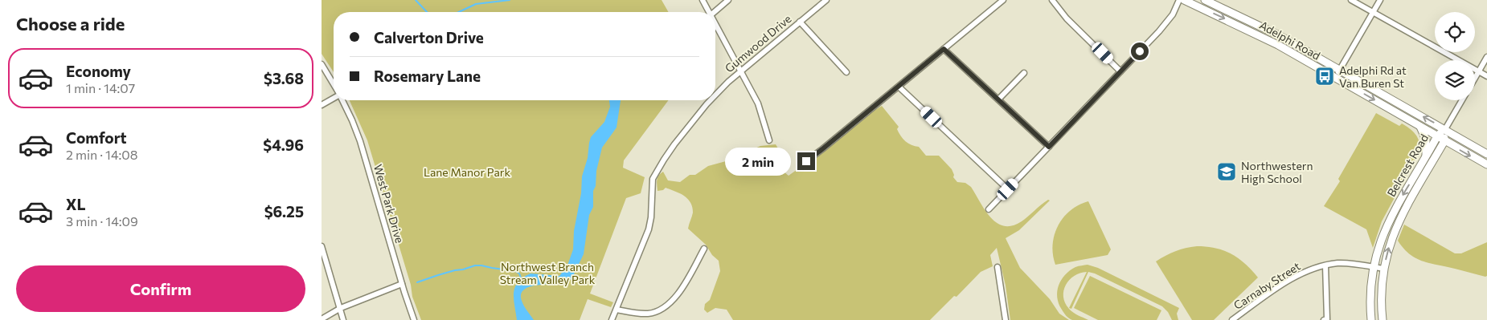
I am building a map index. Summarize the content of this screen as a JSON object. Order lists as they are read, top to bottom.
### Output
{
  "streets": {
    "main road": ["Adelphi Road", "Belcrest Road"],
    "street": ["Gumwood Drive", "West Park Drive", "Carnaby Street"]
  },
  "crossings": [
    ["Adelphi Road", "Belcrest Road"],
    ["Belcrest Road", "Carnaby Street"]
  ],
  "parks": ["Lane Manor Park", "Northwest Branch Stream Valley Park"],
  "places": {
    "bus stop": ["Adelphi Rd at Van Buren St"],
    "school or university": ["Northwestern High School"]
  },
  "page": {
    "heading": "Choose a ride",
    "banner": ["Calverton Drive", "Rosemary Lane"],
    "list": [
      {
        "name": "Economy",
        "note": "1 min · 14:07",
        "value": "$3.68"
      },
      {
        "name": "Comfort",
        "note": "2 min · 14:08",
        "value": "$4.96"
      },
      {
        "name": "XL",
        "note": "3 min · 14:09",
        "value": "$6.25"
      }
    ],
    "bubble": "2 min",
    "buttons": "Confirm"
  }
}
